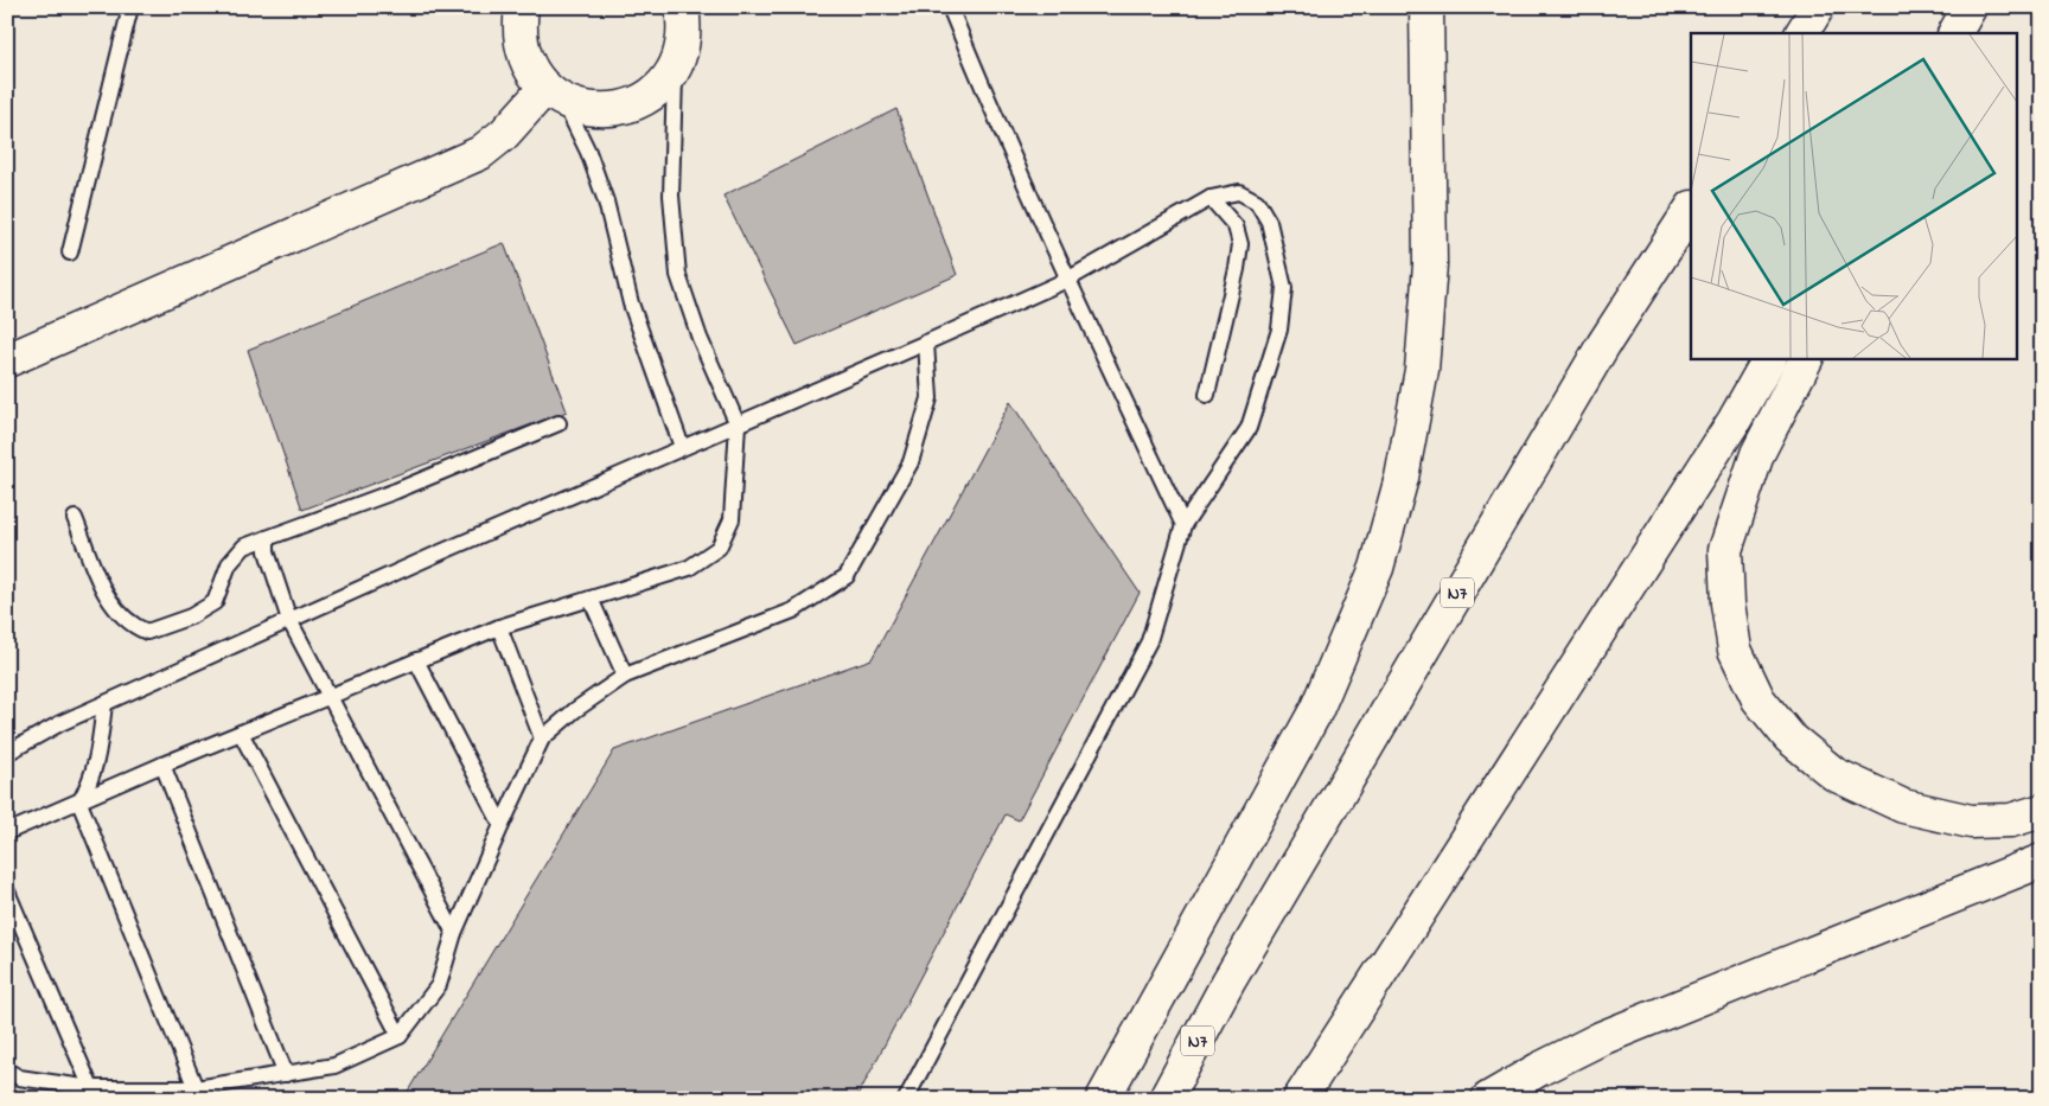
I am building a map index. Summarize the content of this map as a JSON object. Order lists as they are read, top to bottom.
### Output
{
  "streets": {
    "main road": ["N7"]
  }
}
